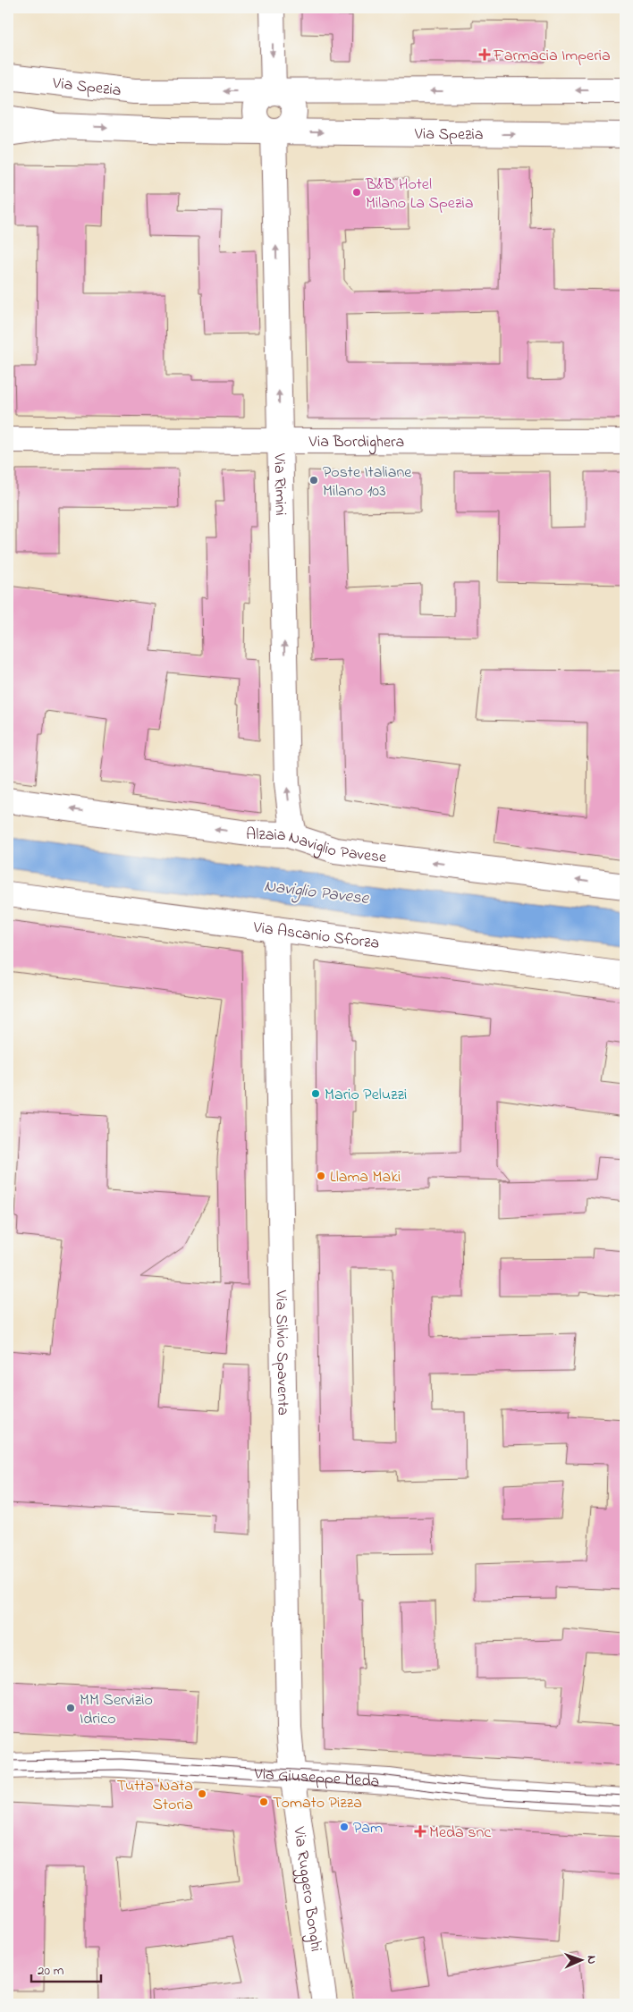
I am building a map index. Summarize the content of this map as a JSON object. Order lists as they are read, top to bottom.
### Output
{
  "streets": {
    "street": [
      "Via Spezia",
      "Via Bordighera",
      "Via Rimini",
      "Alzaia Naviglio Pavese",
      "Via Ascanio Sforza",
      "Via Silvio Spaventa",
      "Via Giuseppe Meda",
      "Via Ruggero Bonghi"
    ]
  },
  "crossings": [
    ["Via Spezia", "Via Rimini"],
    ["Via Bordighera", "Via Rimini"],
    ["Via Rimini", "Alzaia Naviglio Pavese"],
    ["Via Ascanio Sforza", "Via Silvio Spaventa"],
    ["Via Silvio Spaventa", "Via Giuseppe Meda"],
    ["Via Silvio Spaventa", "Via Ruggero Bonghi"],
    ["Via Giuseppe Meda", "Via Ruggero Bonghi"]
  ],
  "one_way": ["Via Rimini", "Alzaia Naviglio Pavese"],
  "water": ["Naviglio Pavese"],
  "places": {
    "health": ["Farmacia Imperia", "Meda snc"],
    "other": [
      "B&B Hotel Milano La Spezia",
      "Poste Italiane Milano 103",
      "Mario Peluzzi",
      "Llama Maki",
      "MM Servizio Idrico",
      "Tutta 'Nata Storia",
      "Tomato Pizza",
      "Pam"
    ]
  },
  "scale_bar": "20 m",
  "north": "right"
}
